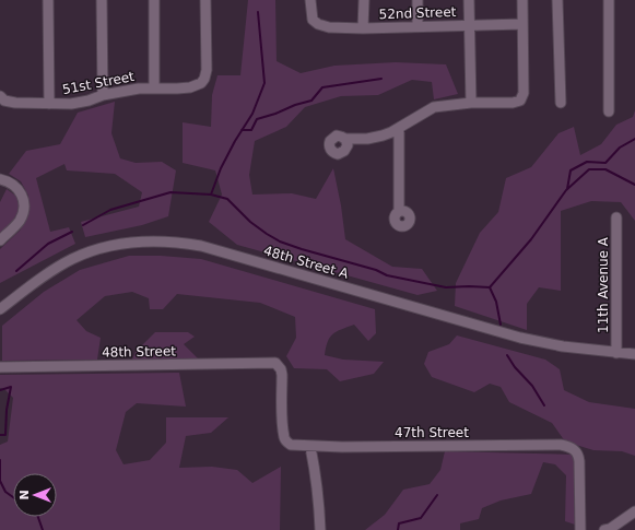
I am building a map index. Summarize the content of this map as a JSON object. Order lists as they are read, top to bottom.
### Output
{
  "streets": {
    "street": [
      "52nd Street",
      "51st Street",
      "48th Street A",
      "11th Avenue A",
      "48th Street",
      "47th Street"
    ]
  },
  "crossings": [
    ["48th Street A", "11th Avenue A"],
    ["48th Street", "47th Street"]
  ],
  "north": "left"
}
